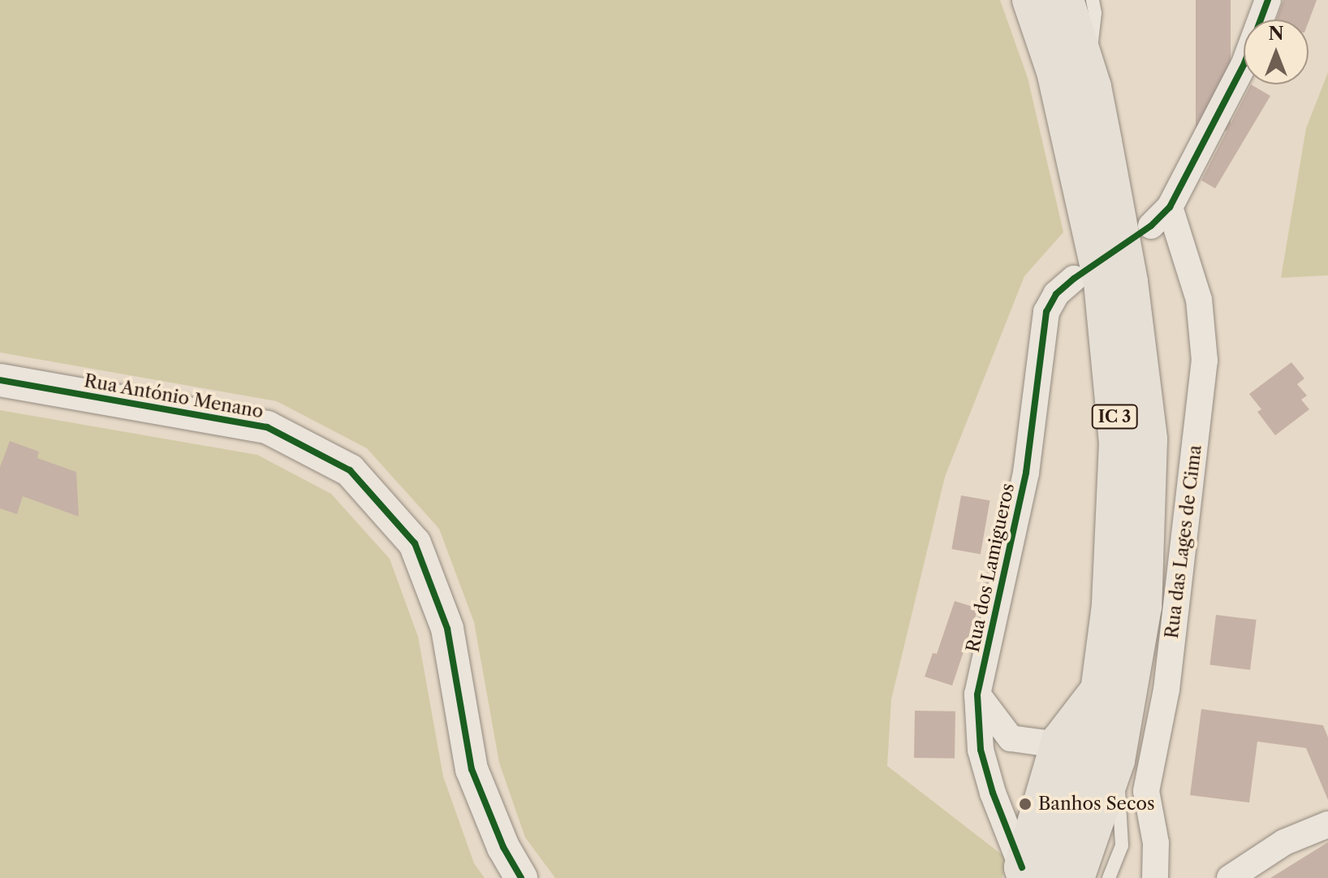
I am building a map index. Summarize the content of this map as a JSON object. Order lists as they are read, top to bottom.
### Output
{
  "streets": {
    "highway": ["IC 3"],
    "street": ["Rua António Menano", "Rua das Lages de Cima", "Rua dos Lamigueros"]
  },
  "crossings": [
    ["IC 3", "Rua dos Lamigueros"]
  ],
  "places": ["Banhos Secos"],
  "north": "top"
}
